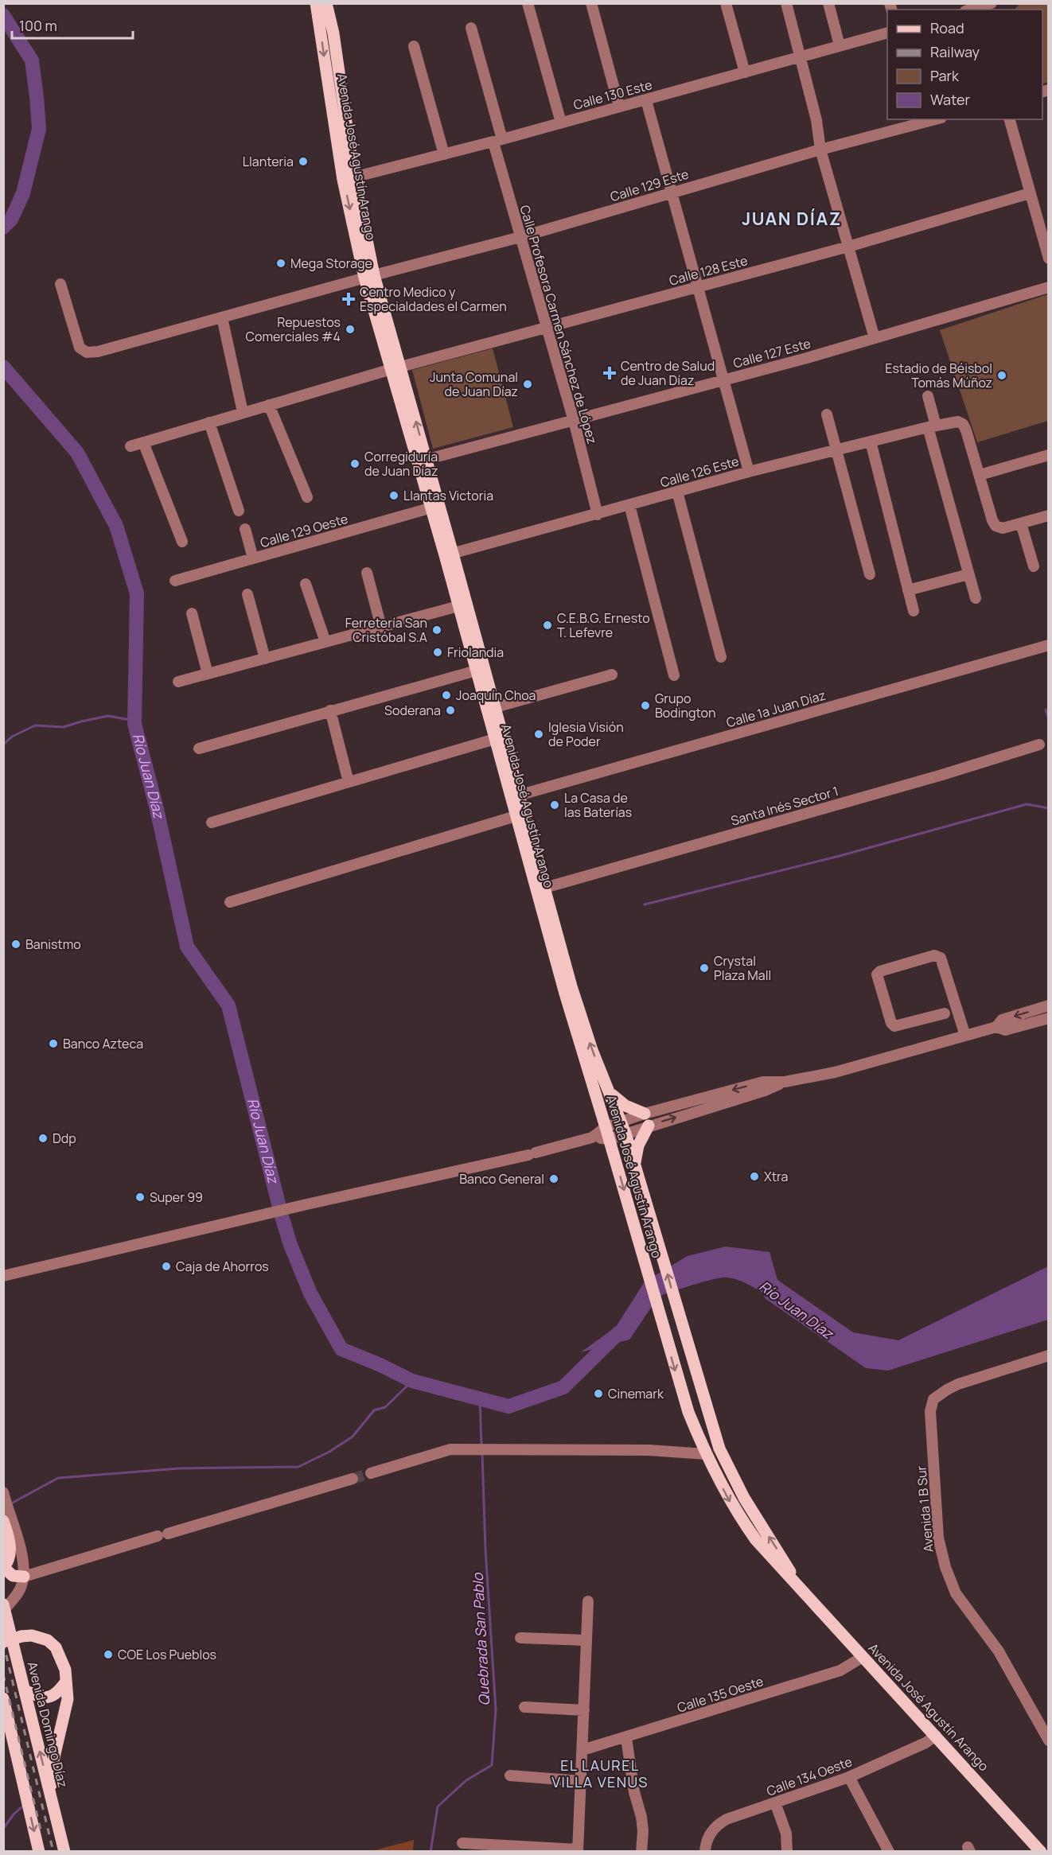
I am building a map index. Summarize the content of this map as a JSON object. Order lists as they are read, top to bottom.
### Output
{
  "streets": {
    "main road": ["Avenida José Agustín Arango", "Avenida Domingo Díaz"],
    "street": [
      "Calle 130 Este",
      "Calle 129 Este",
      "Calle 128 Este",
      "Calle Profesora Carmen Sánchez de López",
      "Calle 127 Este",
      "Calle 126 Este",
      "Calle 129 Oeste",
      "Calle 1a Juan Díaz",
      "Santa Inés Sector 1",
      "Avenida 1 B Sur",
      "Calle 135 Oeste",
      "Calle 134 Oeste"
    ]
  },
  "crossings": [
    ["Calle 130 Este", "Avenida José Agustín Arango"],
    ["Calle 130 Este", "Calle Profesora Carmen Sánchez de López"],
    ["Avenida José Agustín Arango", "Calle 129 Este"],
    ["Avenida José Agustín Arango", "Calle 128 Este"],
    ["Avenida José Agustín Arango", "Calle 127 Este"],
    ["Avenida José Agustín Arango", "Calle 126 Este"],
    ["Avenida José Agustín Arango", "Calle 129 Oeste"],
    ["Avenida José Agustín Arango", "Calle 1a Juan Díaz"],
    ["Avenida José Agustín Arango", "Santa Inés Sector 1"],
    ["Avenida José Agustín Arango", "Calle 135 Oeste"],
    ["Avenida José Agustín Arango", "Calle 134 Oeste"],
    ["Calle 129 Este", "Calle Profesora Carmen Sánchez de López"],
    ["Calle 128 Este", "Calle Profesora Carmen Sánchez de López"],
    ["Calle Profesora Carmen Sánchez de López", "Calle 127 Este"],
    ["Calle Profesora Carmen Sánchez de López", "Calle 126 Este"]
  ],
  "districts": ["JUAN DÍAZ", "EL LAUREL VILLA VENUS"],
  "water": ["Río Juan Díaz", "Quebrada San Pablo"],
  "places": {
    "other": [
      "Llanteria",
      "Mega Storage",
      "Repuestos Comerciales #4",
      "Estadio de Béisbol Tomás Múñoz",
      "Junta Comunal de Juan Díaz",
      "Corregiduría de Juan Díaz",
      "Llantas Victoria",
      "C.E.B.G. Ernesto T. Lefevre",
      "Ferretería San Cristóbal S.A",
      "Friolandia",
      "Joaquín Choa",
      "Grupo Bodington",
      "Soderana",
      "Iglesia Visión de Poder",
      "La Casa de las Baterías",
      "Banistmo",
      "Crystal Plaza Mall",
      "Banco Azteca",
      "Ddp",
      "Xtra",
      "Banco General",
      "Super 99",
      "Caja de Ahorros",
      "Cinemark",
      "COE Los Pueblos"
    ],
    "health": ["Centro Medico y Especialdades el Carmen", "Centro de Salud de Juan Díaz"]
  },
  "legend": [
    "Road",
    "Railway",
    "Park",
    "Water"
  ],
  "scale_bar": "100 m"
}
